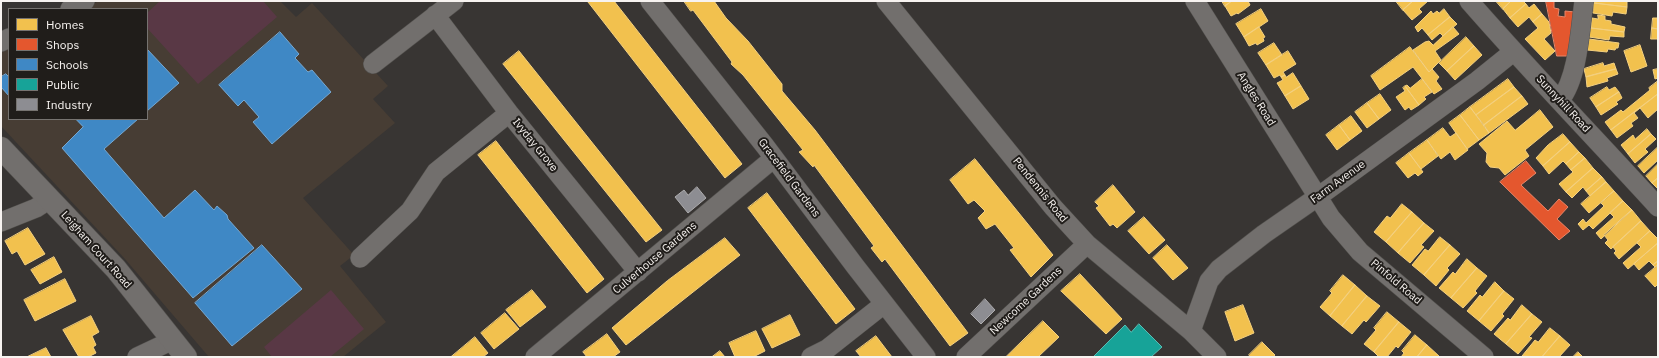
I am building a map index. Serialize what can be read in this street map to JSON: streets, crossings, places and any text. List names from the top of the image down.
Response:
{
  "streets": {
    "street": [
      "Angles Road",
      "Sunnyhill Road",
      "Ivyday Grove",
      "Gracefield Gardens",
      "Farm Avenue",
      "Pendennis Road",
      "Leigham Court Road",
      "Culverhouse Gardens",
      "Pinfold Road",
      "Newcome Gardens"
    ]
  },
  "crossings": [
    ["Angles Road", "Farm Avenue"],
    ["Angles Road", "Pinfold Road"],
    ["Sunnyhill Road", "Farm Avenue"],
    ["Ivyday Grove", "Culverhouse Gardens"],
    ["Gracefield Gardens", "Culverhouse Gardens"],
    ["Farm Avenue", "Pendennis Road"],
    ["Farm Avenue", "Pinfold Road"],
    ["Pendennis Road", "Newcome Gardens"]
  ],
  "legend": [
    "Homes",
    "Shops",
    "Schools",
    "Public",
    "Industry"
  ]
}
